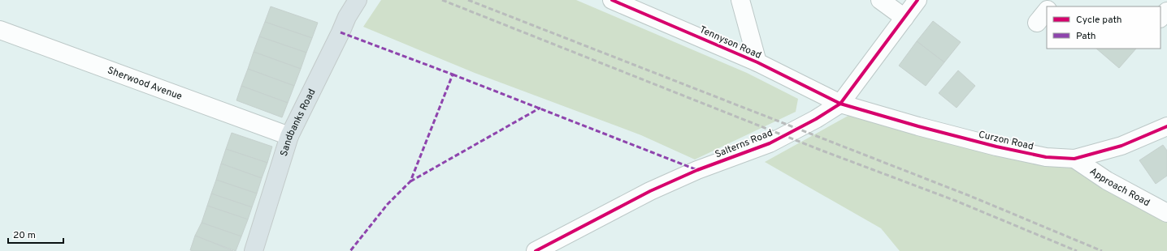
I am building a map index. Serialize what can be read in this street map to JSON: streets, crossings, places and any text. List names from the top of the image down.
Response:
{
  "streets": {
    "main road": ["Sandbanks Road"],
    "street": [
      "Tennyson Road",
      "Sherwood Avenue",
      "Curzon Road",
      "Salterns Road",
      "Approach Road"
    ]
  },
  "crossings": [
    ["Tennyson Road", "Curzon Road"],
    ["Tennyson Road", "Salterns Road"],
    ["Sherwood Avenue", "Sandbanks Road"],
    ["Curzon Road", "Salterns Road"],
    ["Curzon Road", "Approach Road"]
  ],
  "legend": ["Cycle path", "Path"],
  "scale_bar": "20 m"
}
